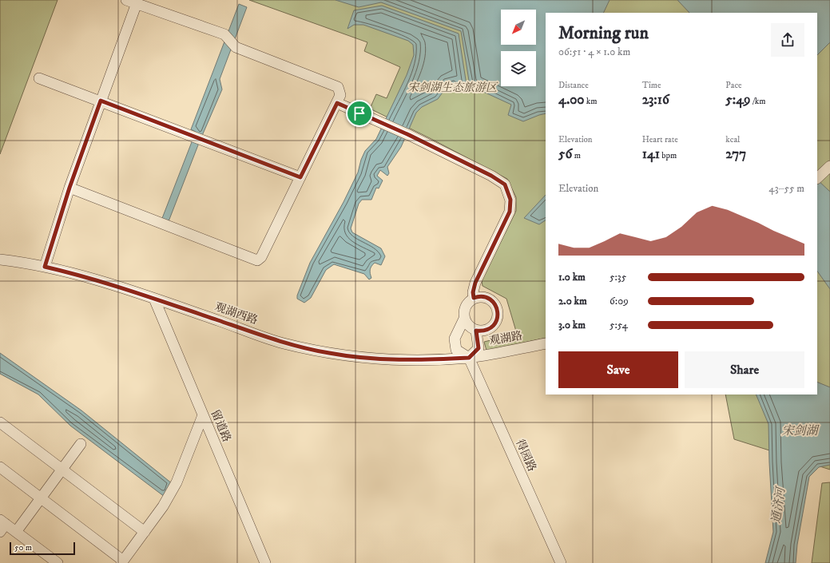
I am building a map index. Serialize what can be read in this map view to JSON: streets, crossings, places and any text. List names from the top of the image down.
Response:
{
  "streets": {
    "street": [
      "观湖西路",
      "观湖路",
      "留道路",
      "得园路"
    ]
  },
  "crossings": [
    ["观湖西路", "观湖路"],
    ["观湖西路", "留道路"],
    ["观湖西路", "得园路"],
    ["观湖路", "得园路"]
  ],
  "water": ["宋剑湖", "通济河"],
  "parks": ["宋剑湖生态旅游区"],
  "scale_bar": "50 m",
  "north": "bottom left",
  "page": {
    "heading": ["Morning run", "06:51 · 4 × 1.0 km"],
    "stats": [
      ["Distance", "4.00 km"],
      ["Time", "23:16"],
      ["Pace", "5:49 /km"],
      ["Elevation", "56 m"],
      ["Heart rate", "141 bpm"],
      ["kcal", "277"]
    ],
    "chart": ["Elevation", "43–55 m"],
    "list": [
      {
        "name": "1.0 km",
        "note": "5:35"
      },
      {
        "name": "2.0 km",
        "note": "6:09"
      },
      {
        "name": "3.0 km",
        "note": "5:54"
      }
    ],
    "buttons": ["Save", "Share"],
    "scale": "50 m"
  }
}
